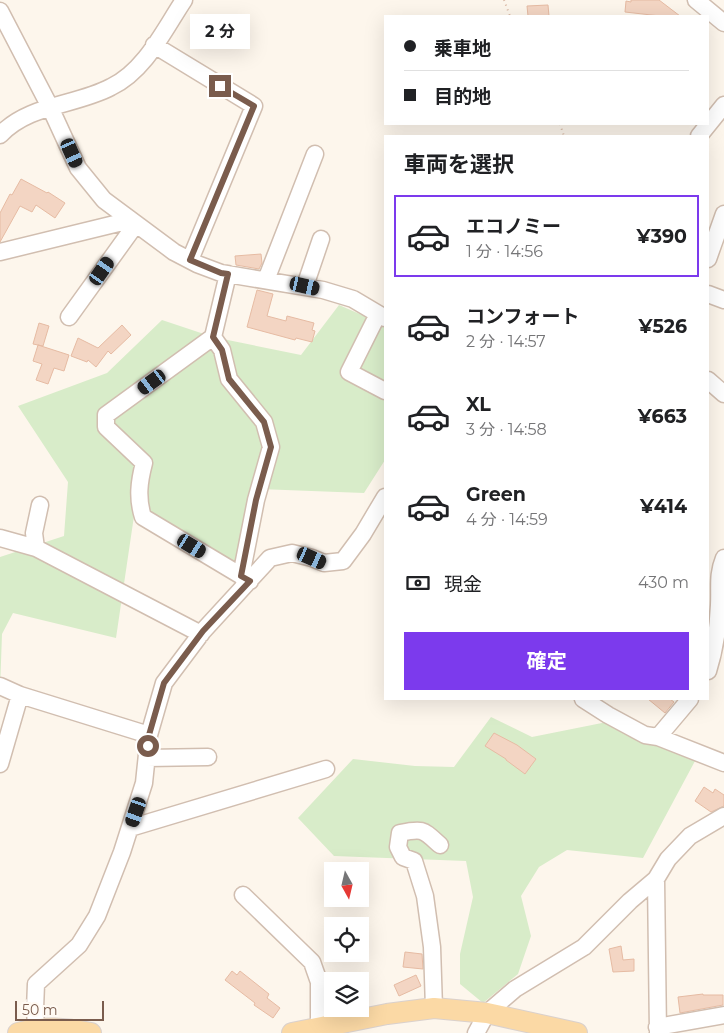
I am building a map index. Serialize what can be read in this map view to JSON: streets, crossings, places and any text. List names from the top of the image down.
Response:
{
  "scale_bar": "50 m",
  "north": "bottom",
  "page": {
    "bubble": "2 分",
    "banner": ["乗車地", "目的地"],
    "heading": "車両を選択",
    "list": [
      {
        "name": "エコノミー",
        "note": "1 分 · 14:56",
        "value": "¥390"
      },
      {
        "name": "コンフォート",
        "note": "2 分 · 14:57",
        "value": "¥526"
      },
      {
        "name": "XL",
        "note": "3 分 · 14:58",
        "value": "¥663"
      },
      {
        "name": "Green",
        "note": "4 分 · 14:59",
        "value": "¥414"
      }
    ],
    "pay": ["現金", "430 m"],
    "buttons": "確定",
    "scale": "50 m"
  }
}
